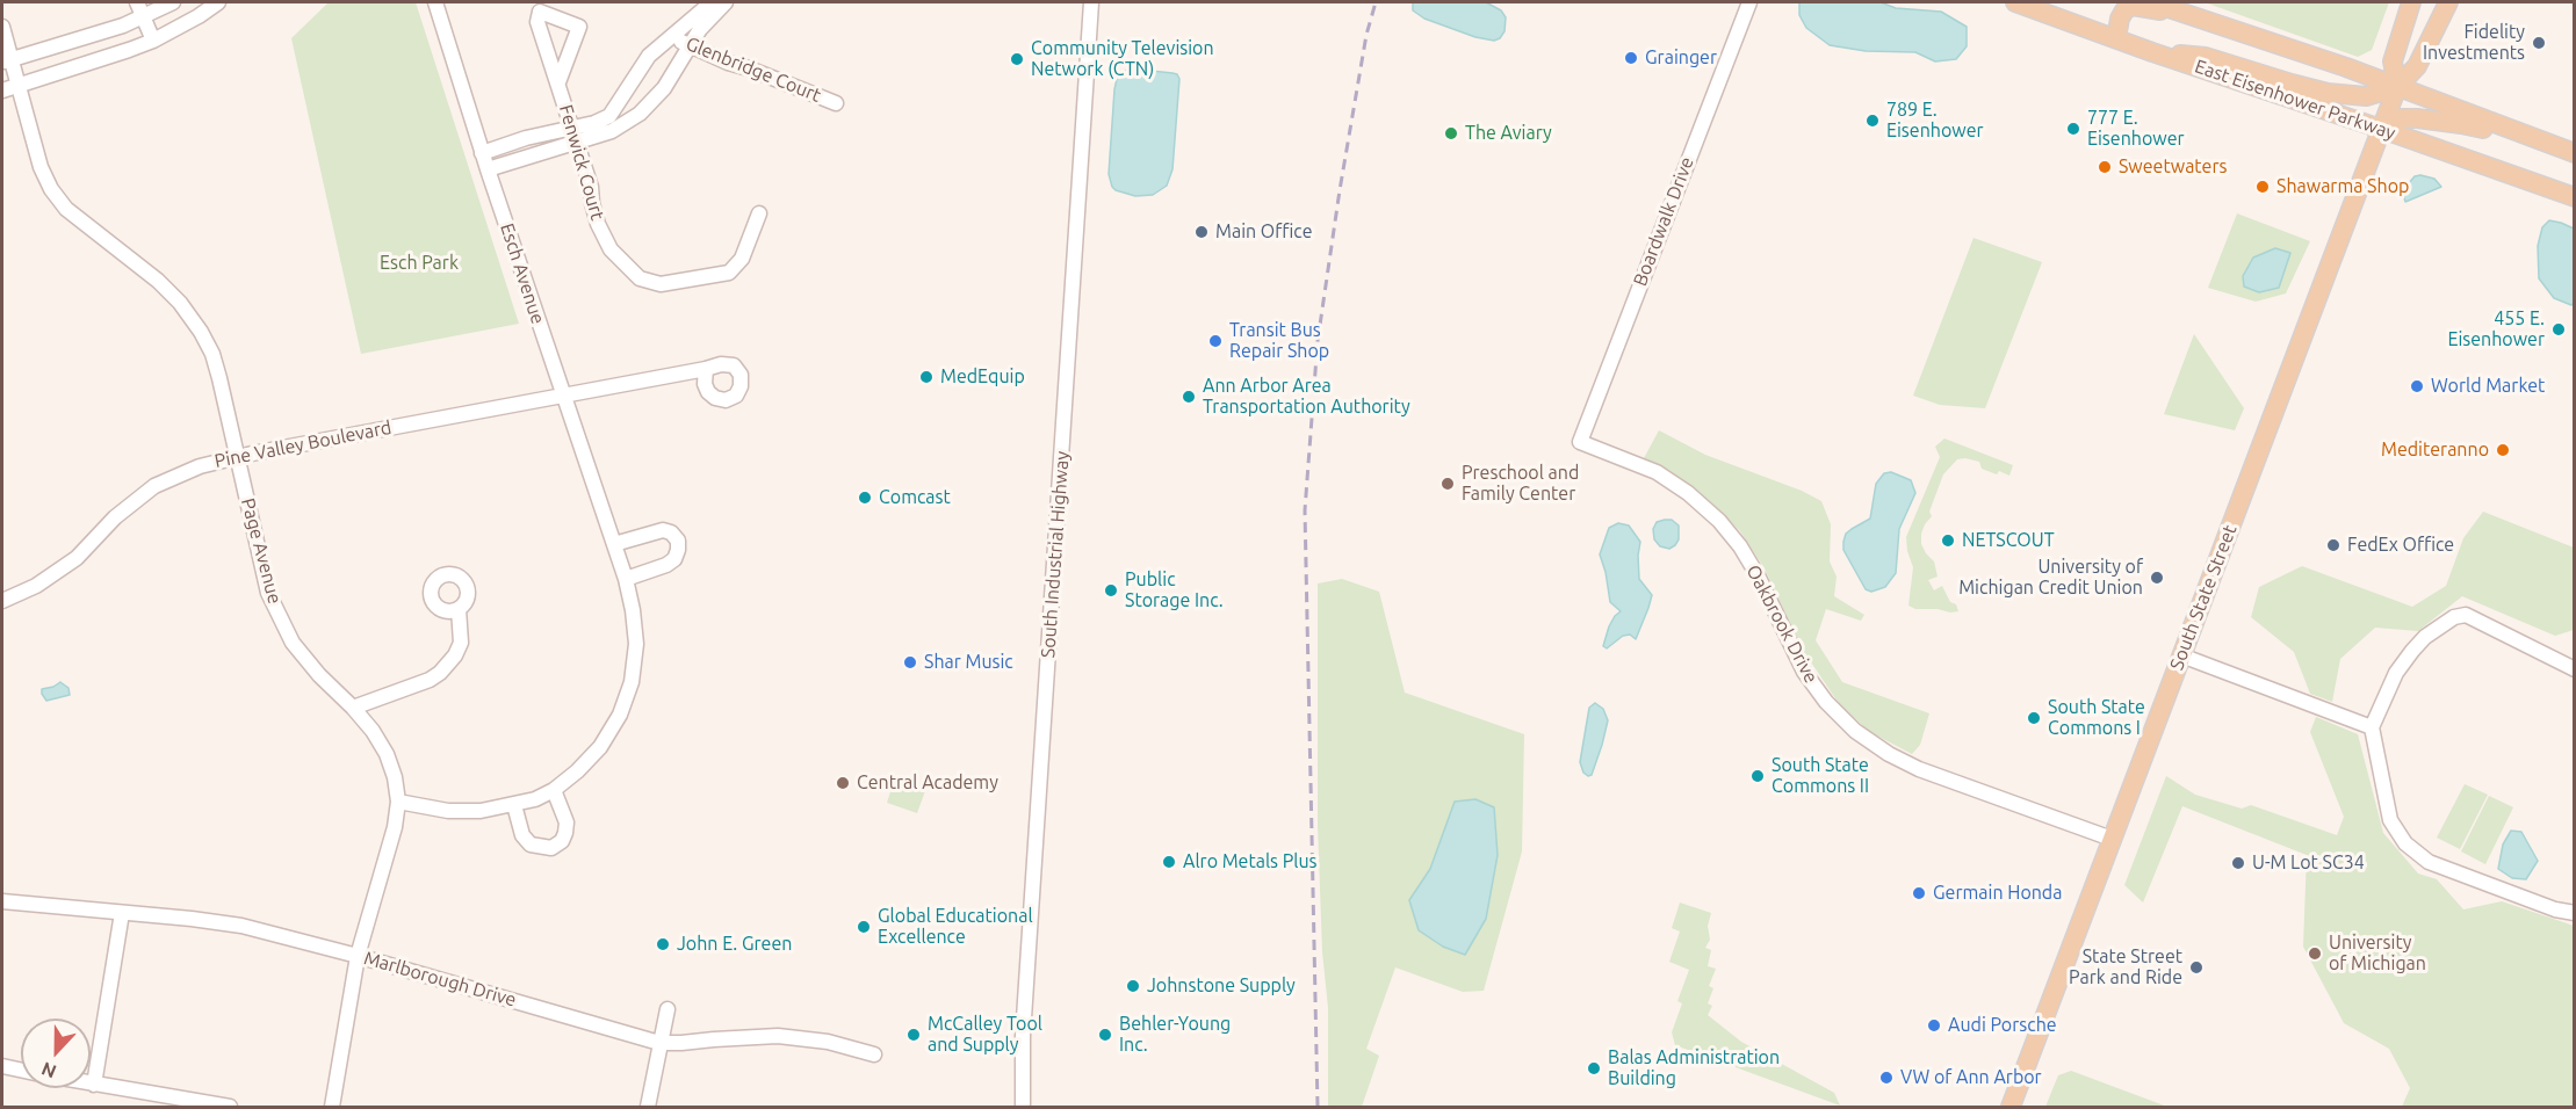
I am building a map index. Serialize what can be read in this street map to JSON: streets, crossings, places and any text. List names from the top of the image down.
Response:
{
  "streets": {
    "main road": ["East Eisenhower Parkway", "South State Street"],
    "street": [
      "Glenbridge Court",
      "Fenwick Court",
      "Boardwalk Drive",
      "Esch Avenue",
      "Pine Valley Boulevard",
      "Page Avenue",
      "South Industrial Highway",
      "Oakbrook Drive",
      "Marlborough Drive"
    ]
  },
  "crossings": [
    ["East Eisenhower Parkway", "South State Street"],
    ["Boardwalk Drive", "Oakbrook Drive"],
    ["Esch Avenue", "Pine Valley Boulevard"],
    ["Esch Avenue", "Page Avenue"],
    ["Pine Valley Boulevard", "Page Avenue"],
    ["Page Avenue", "Marlborough Drive"],
    ["South State Street", "Oakbrook Drive"]
  ],
  "parks": ["Esch Park"],
  "places": [
    "Fidelity Investments",
    "Grainger",
    "Community Television Network (CTN)",
    "789 E. Eisenhower",
    "777 E. Eisenhower",
    "The Aviary",
    "Sweetwaters",
    "Shawarma Shop",
    "Main Office",
    "455 E. Eisenhower",
    "Transit Bus Repair Shop",
    "MedEquip",
    "World Market",
    "Ann Arbor Area Transportation Authority",
    "Mediteranno",
    "Preschool and Family Center",
    "Comcast",
    "NETSCOUT",
    "FedEx Office",
    "University of Michigan Credit Union",
    "Public Storage Inc.",
    "Shar Music",
    "South State Commons I",
    "South State Commons II",
    "Central Academy",
    "Alro Metals Plus",
    "U-M Lot SC34",
    "Germain Honda",
    "Global Educational Excellence",
    "John E. Green",
    "University of Michigan",
    "State Street Park and Ride",
    "Johnstone Supply",
    "Audi Porsche",
    "McCalley Tool and Supply",
    "Behler-Young Inc.",
    "Balas Administration Building",
    "VW of Ann Arbor"
  ],
  "north": "bottom"
}
